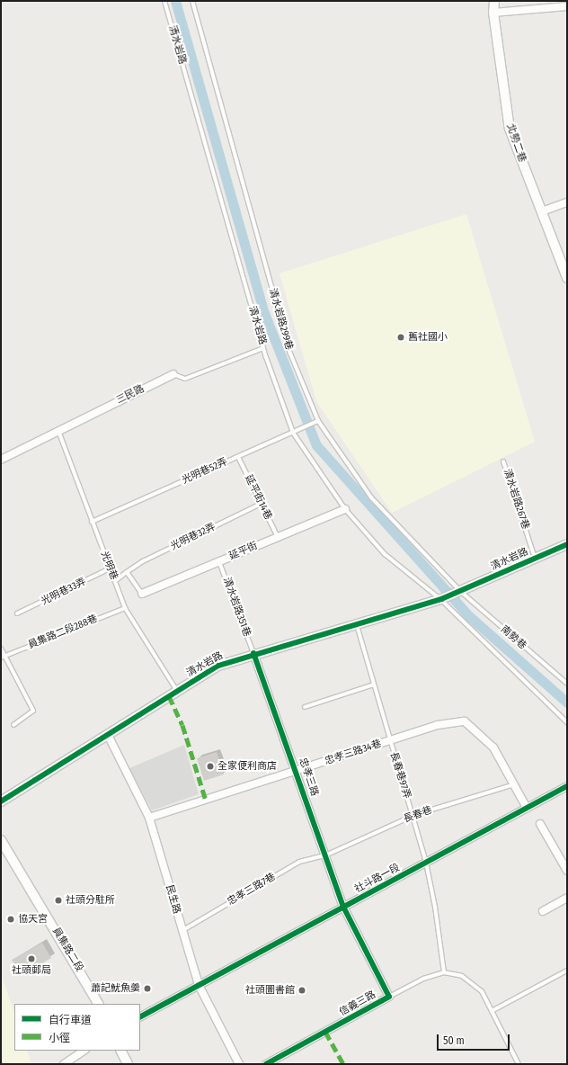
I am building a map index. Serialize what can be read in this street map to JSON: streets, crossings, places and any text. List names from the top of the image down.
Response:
{
  "streets": {
    "street": [
      "清水岩路",
      "北勢二巷",
      "三民路",
      "延平街",
      "忠孝三路34巷",
      "忠孝三路",
      "社斗路一段",
      "民生路",
      "員集路二段",
      "信義三路"
    ],
    "lane": [
      "清水岩路299巷",
      "光明巷52弄",
      "延平街14巷",
      "清水岩路267巷",
      "光明巷32弄",
      "光明巷",
      "光明巷33弄",
      "清水岩路351巷",
      "員集路二段288巷",
      "南勢巷",
      "長春巷97弄",
      "長春巷",
      "忠孝三路7巷"
    ]
  },
  "crossings": [
    ["清水岩路", "清水岩路299巷"],
    ["清水岩路", "三民路"],
    ["清水岩路", "光明巷52弄"],
    ["清水岩路", "清水岩路267巷"],
    ["清水岩路", "延平街"],
    ["清水岩路", "光明巷"],
    ["清水岩路", "清水岩路351巷"],
    ["清水岩路", "南勢巷"],
    ["清水岩路", "長春巷97弄"],
    ["清水岩路", "忠孝三路"],
    ["清水岩路", "民生路"],
    ["清水岩路299巷", "光明巷52弄"],
    ["清水岩路299巷", "南勢巷"],
    ["三民路", "光明巷"],
    ["光明巷52弄", "延平街14巷"],
    ["光明巷52弄", "光明巷"],
    ["延平街14巷", "光明巷32弄"],
    ["延平街14巷", "延平街"],
    ["光明巷32弄", "光明巷"],
    ["延平街", "清水岩路351巷"],
    ["光明巷", "光明巷33弄"],
    ["光明巷", "員集路二段288巷"],
    ["清水岩路351巷", "忠孝三路"],
    ["忠孝三路34巷", "長春巷97弄"],
    ["忠孝三路34巷", "忠孝三路"],
    ["忠孝三路34巷", "長春巷"],
    ["長春巷97弄", "長春巷"],
    ["長春巷97弄", "社斗路一段"],
    ["忠孝三路", "長春巷"],
    ["忠孝三路", "社斗路一段"],
    ["忠孝三路", "忠孝三路7巷"],
    ["忠孝三路", "信義三路"],
    ["長春巷", "忠孝三路7巷"],
    ["社斗路一段", "民生路"],
    ["社斗路一段", "信義三路"],
    ["忠孝三路7巷", "民生路"]
  ],
  "places": [
    "舊社國小",
    "全家便利商店",
    "社頭分駐所",
    "協天宮",
    "社頭郵局",
    "蕭記魷魚羹",
    "社頭圖書館"
  ],
  "legend": ["自行車道", "小徑"],
  "scale_bar": "50 m"
}
